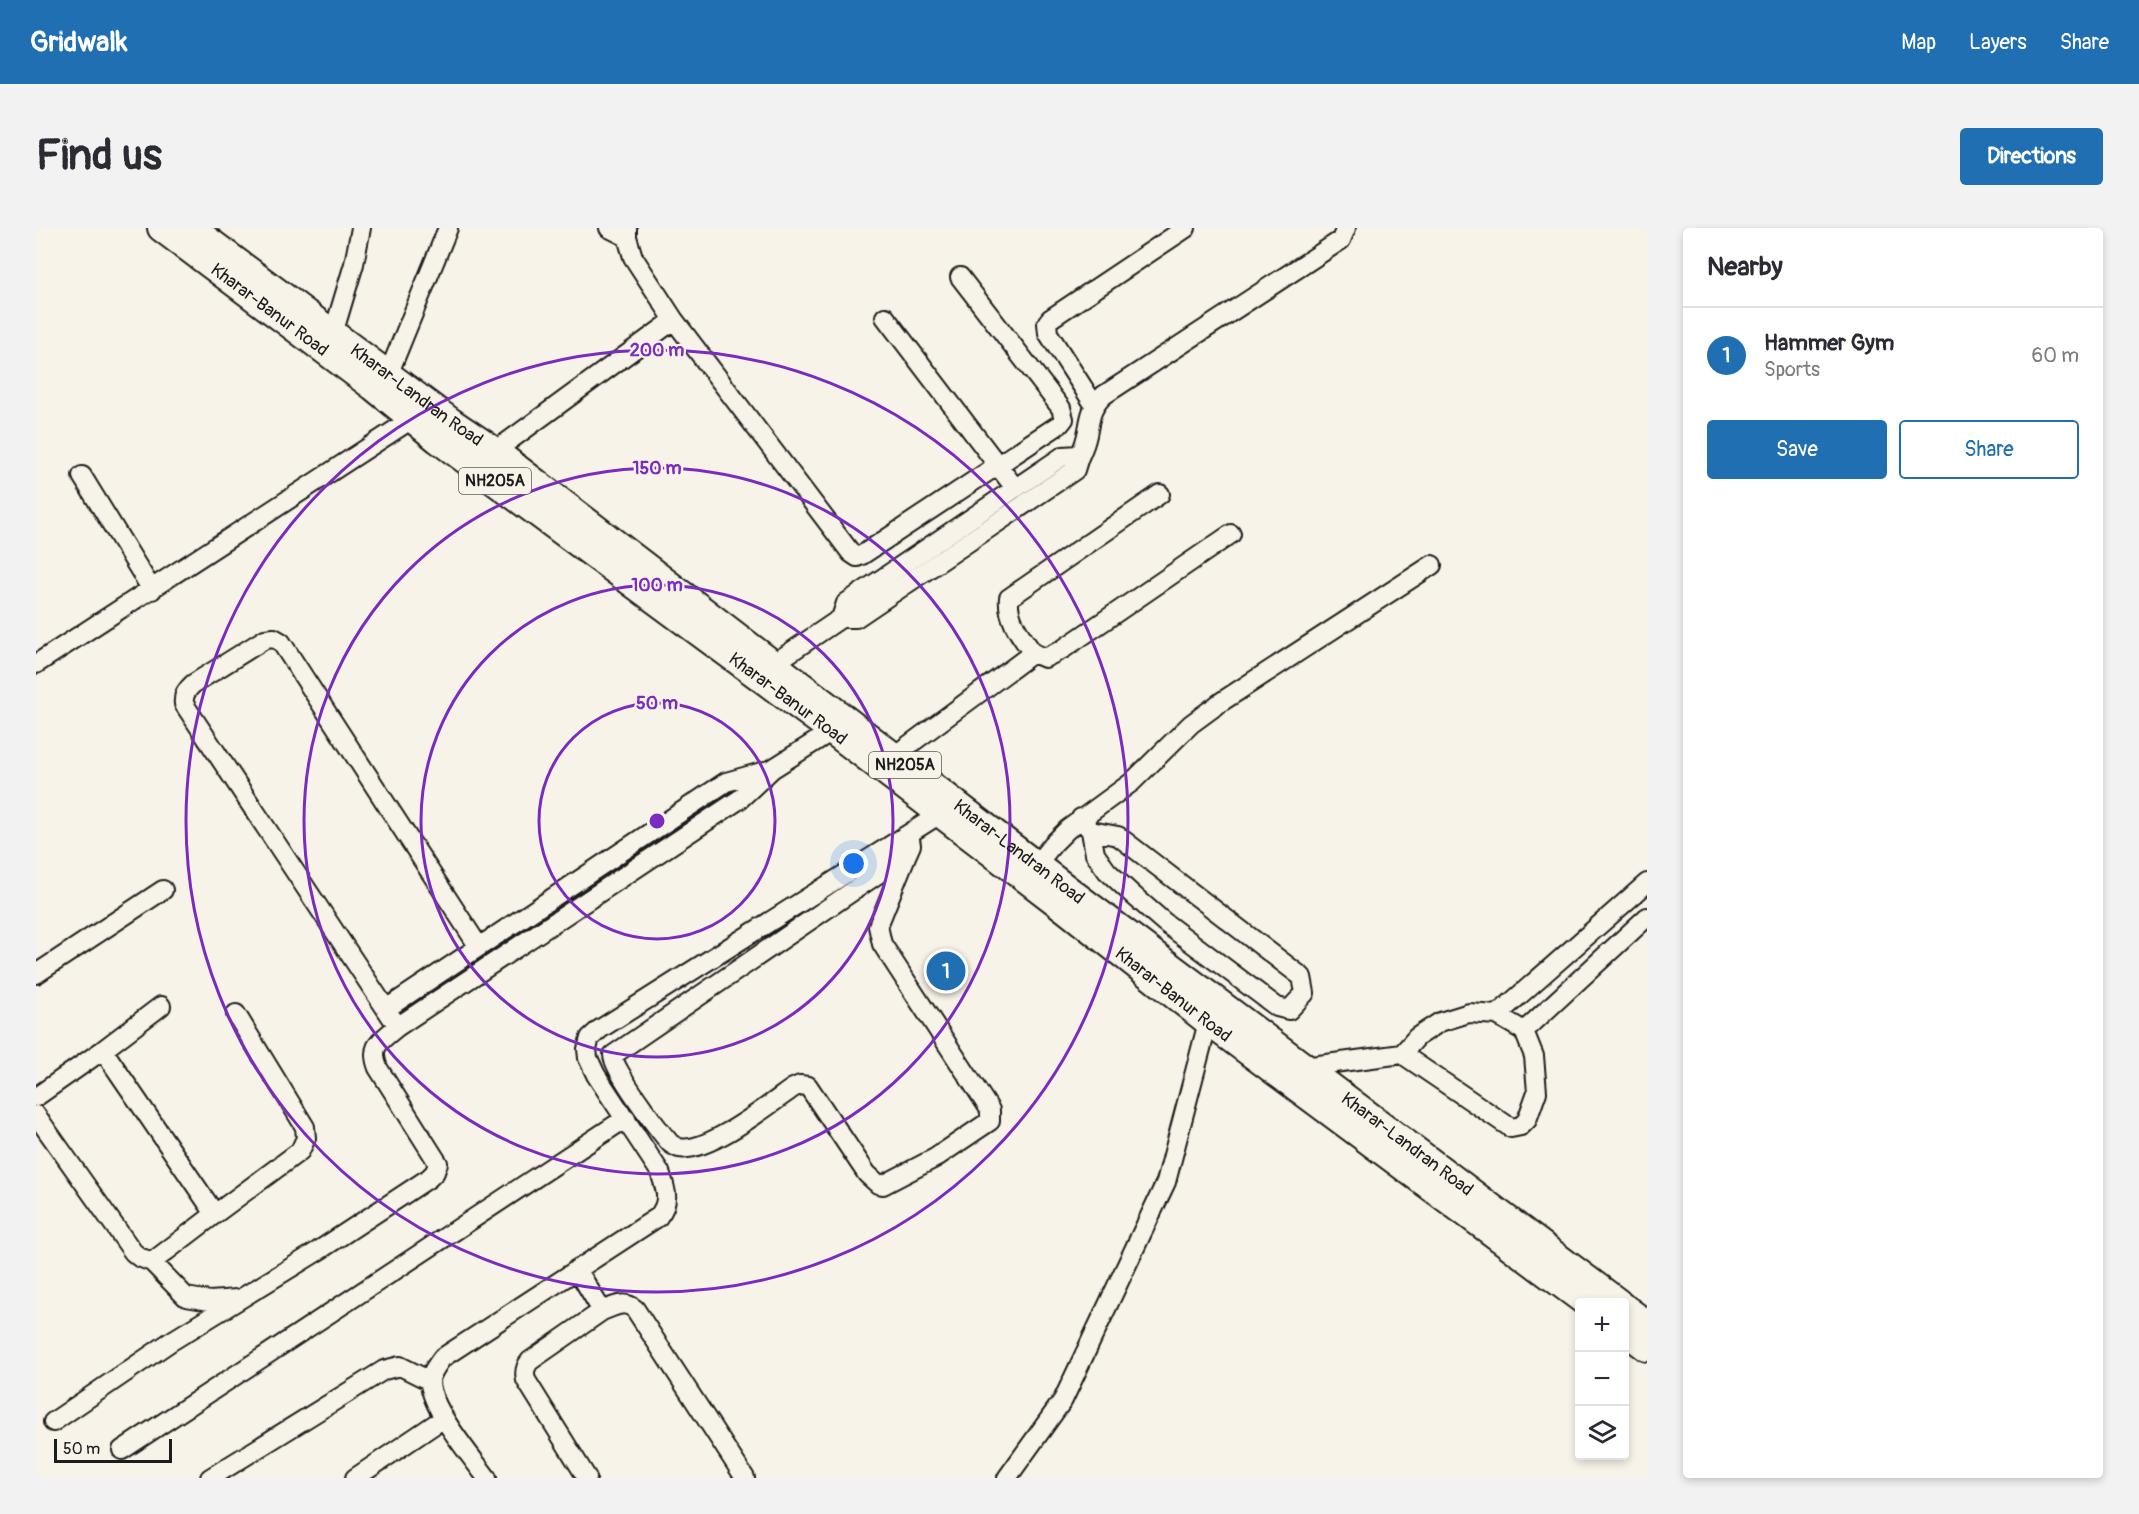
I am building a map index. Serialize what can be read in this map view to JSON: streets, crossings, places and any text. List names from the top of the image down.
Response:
{
  "streets": {
    "highway": ["Kharar-Banur Road", "Kharar-Landran Road", "NH205A"]
  },
  "crossings": [
    ["Kharar-Banur Road", "Kharar-Landran Road"]
  ],
  "scale_bar": "50 m",
  "page": {
    "header": "Gridwalk",
    "nav": ["Map", "Layers", "Share"],
    "buttons": [
      "Directions",
      ["Save", "Share"]
    ],
    "title": "Find us",
    "heading": "Nearby",
    "list": [
      {
        "mark": "1",
        "name": "Hammer Gym",
        "note": "Sports",
        "value": "60 m"
      }
    ],
    "pins": "1",
    "map_buttons": ["+", "−"],
    "scale": "50 m"
  },
  "rings": [
    "200 m",
    "150 m",
    "100 m",
    "50 m"
  ]
}
